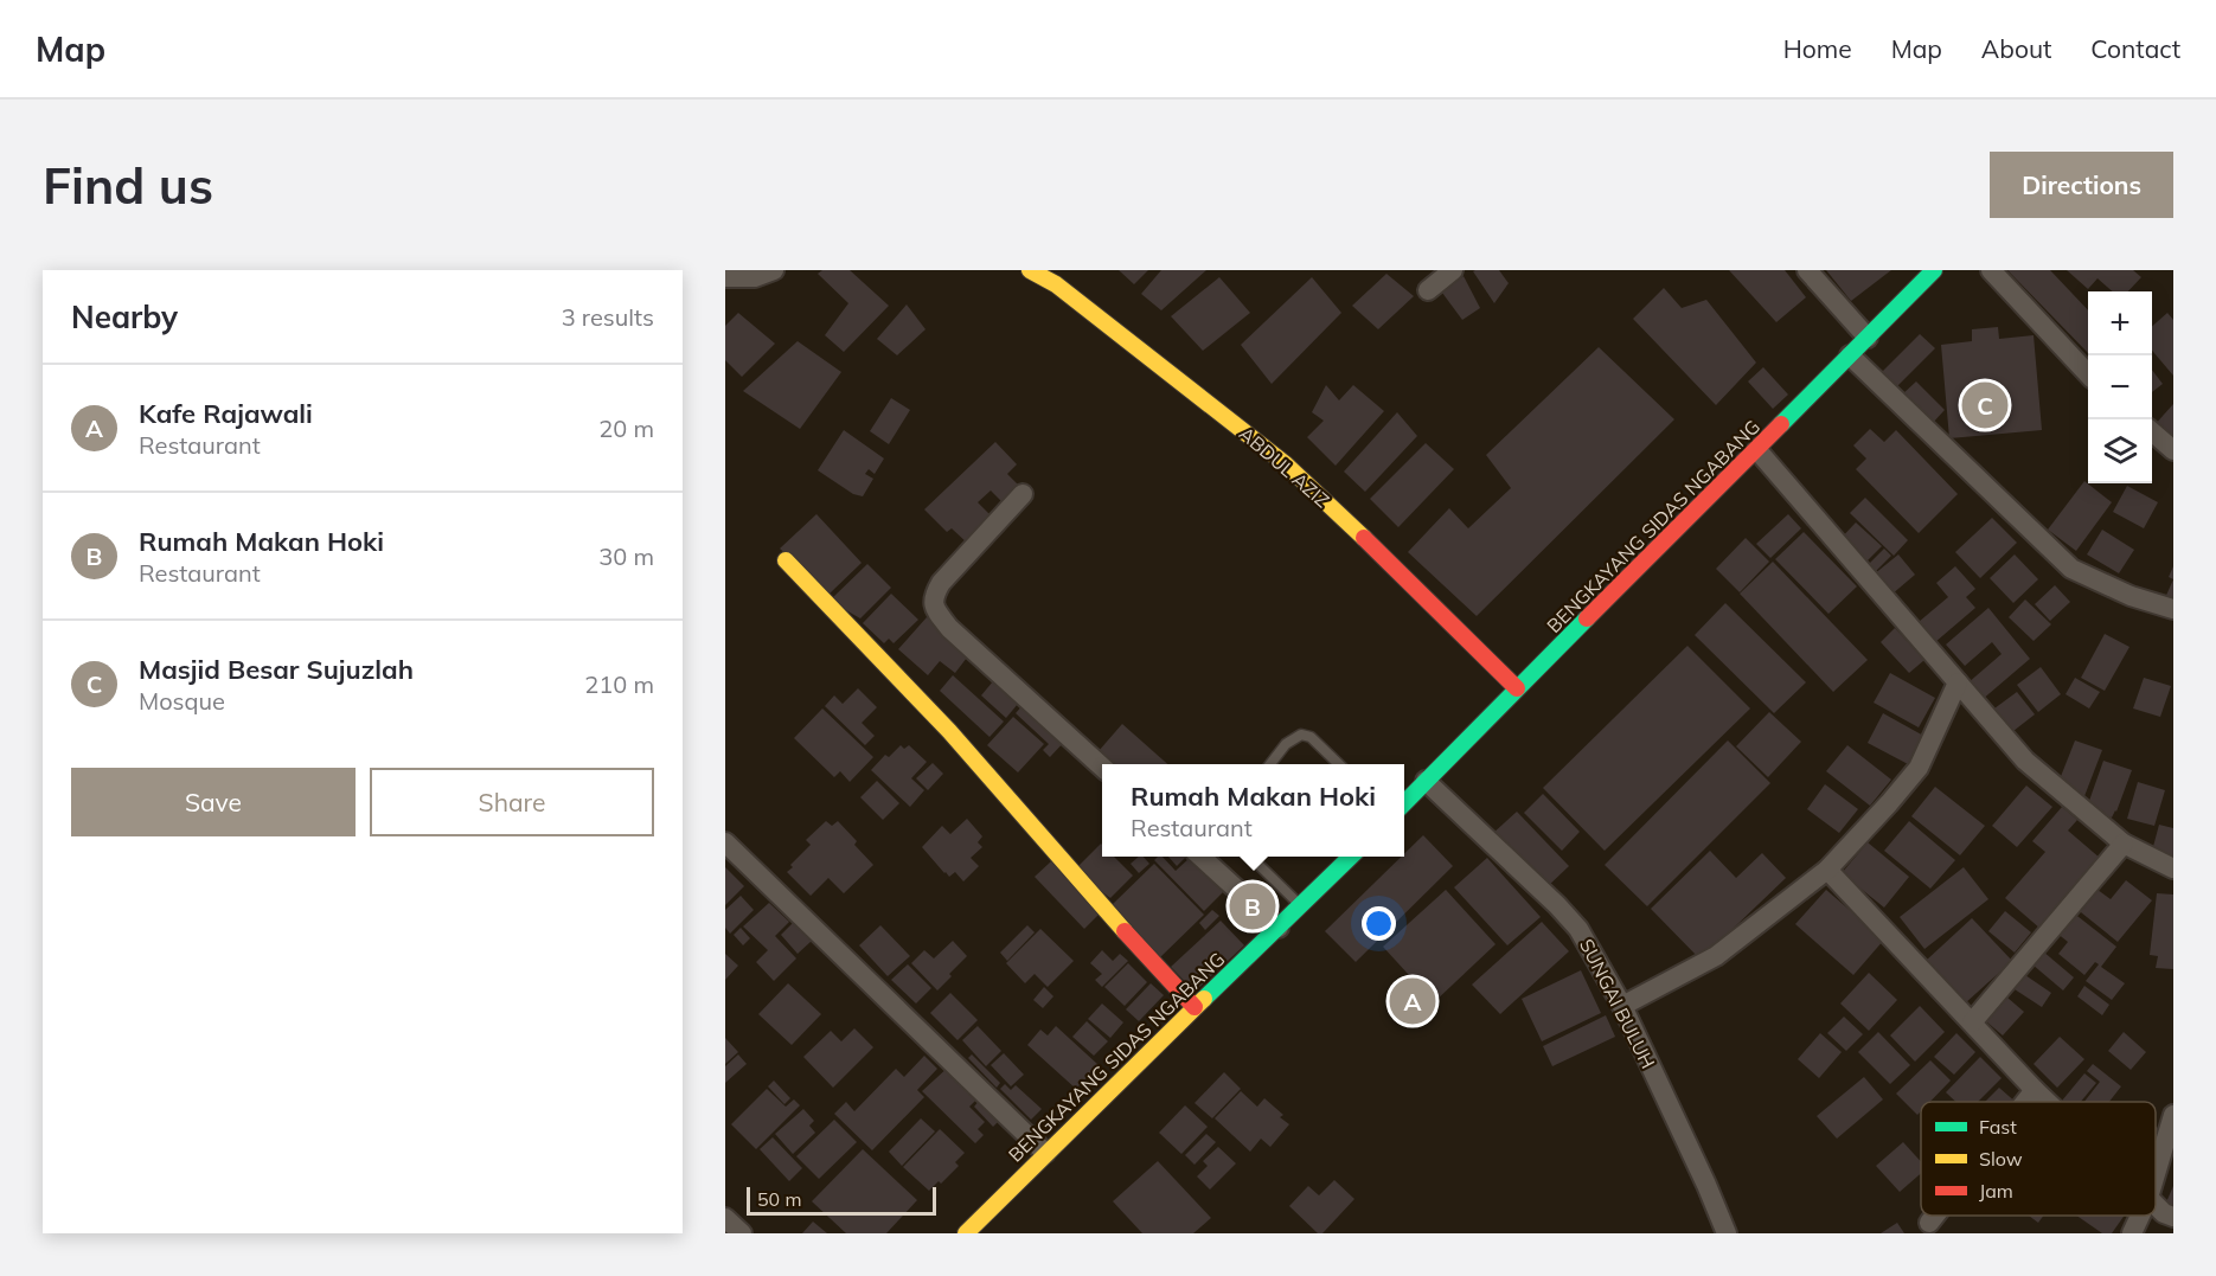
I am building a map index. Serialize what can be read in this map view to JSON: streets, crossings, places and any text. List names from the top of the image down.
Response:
{
  "streets": {
    "main road": ["ABDUL AZIZ", "BENGKAYANG SIDAS NGABANG"],
    "street": ["SUNGAI BULUH"]
  },
  "crossings": [
    ["ABDUL AZIZ", "BENGKAYANG SIDAS NGABANG"],
    ["BENGKAYANG SIDAS NGABANG", "SUNGAI BULUH"]
  ],
  "legend": ["Fast", "Slow", "Jam"],
  "scale_bar": "50 m",
  "page": {
    "header": "Map",
    "nav": [
      "Home",
      "Map",
      "About",
      "Contact"
    ],
    "buttons": [
      "Directions",
      ["Save", "Share"]
    ],
    "title": "Find us",
    "heading": ["Nearby", "3 results"],
    "map_buttons": ["+", "−"],
    "list": [
      {
        "mark": "A",
        "name": "Kafe Rajawali",
        "note": "Restaurant",
        "value": "20 m"
      },
      {
        "mark": "B",
        "name": "Rumah Makan Hoki",
        "note": "Restaurant",
        "value": "30 m"
      },
      {
        "mark": "C",
        "name": "Masjid Besar Sujuzlah",
        "note": "Mosque",
        "value": "210 m"
      }
    ],
    "pins": ["C", "B", "A"],
    "popup": ["Rumah Makan Hoki", "Restaurant"],
    "scale": "50 m"
  }
}
